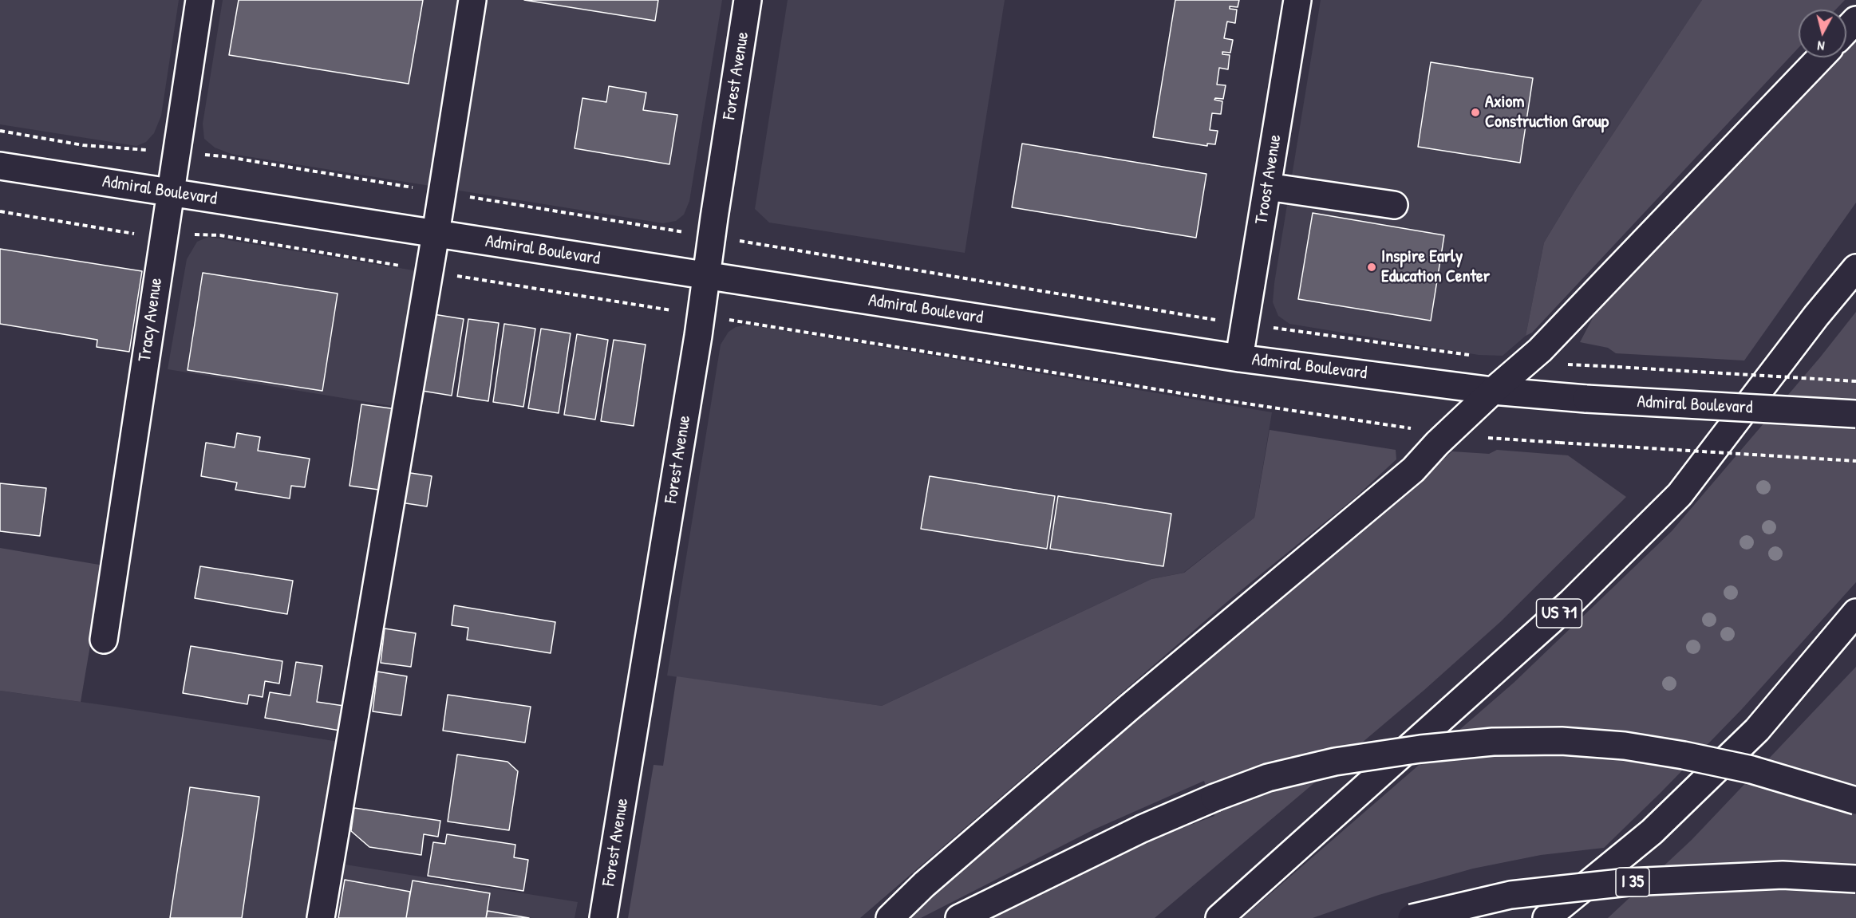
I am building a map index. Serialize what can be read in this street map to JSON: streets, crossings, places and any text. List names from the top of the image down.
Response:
{
  "streets": {
    "main road": [
      "Forest Avenue",
      "Troost Avenue",
      "Admiral Boulevard",
      "Tracy Avenue",
      "US 71",
      "I 35"
    ]
  },
  "crossings": [
    ["Forest Avenue", "Admiral Boulevard"],
    ["Troost Avenue", "Admiral Boulevard"],
    ["Admiral Boulevard", "Tracy Avenue"]
  ],
  "places": ["Axiom Construction Group", "Inspire Early Education Center"],
  "north": "bottom"
}
